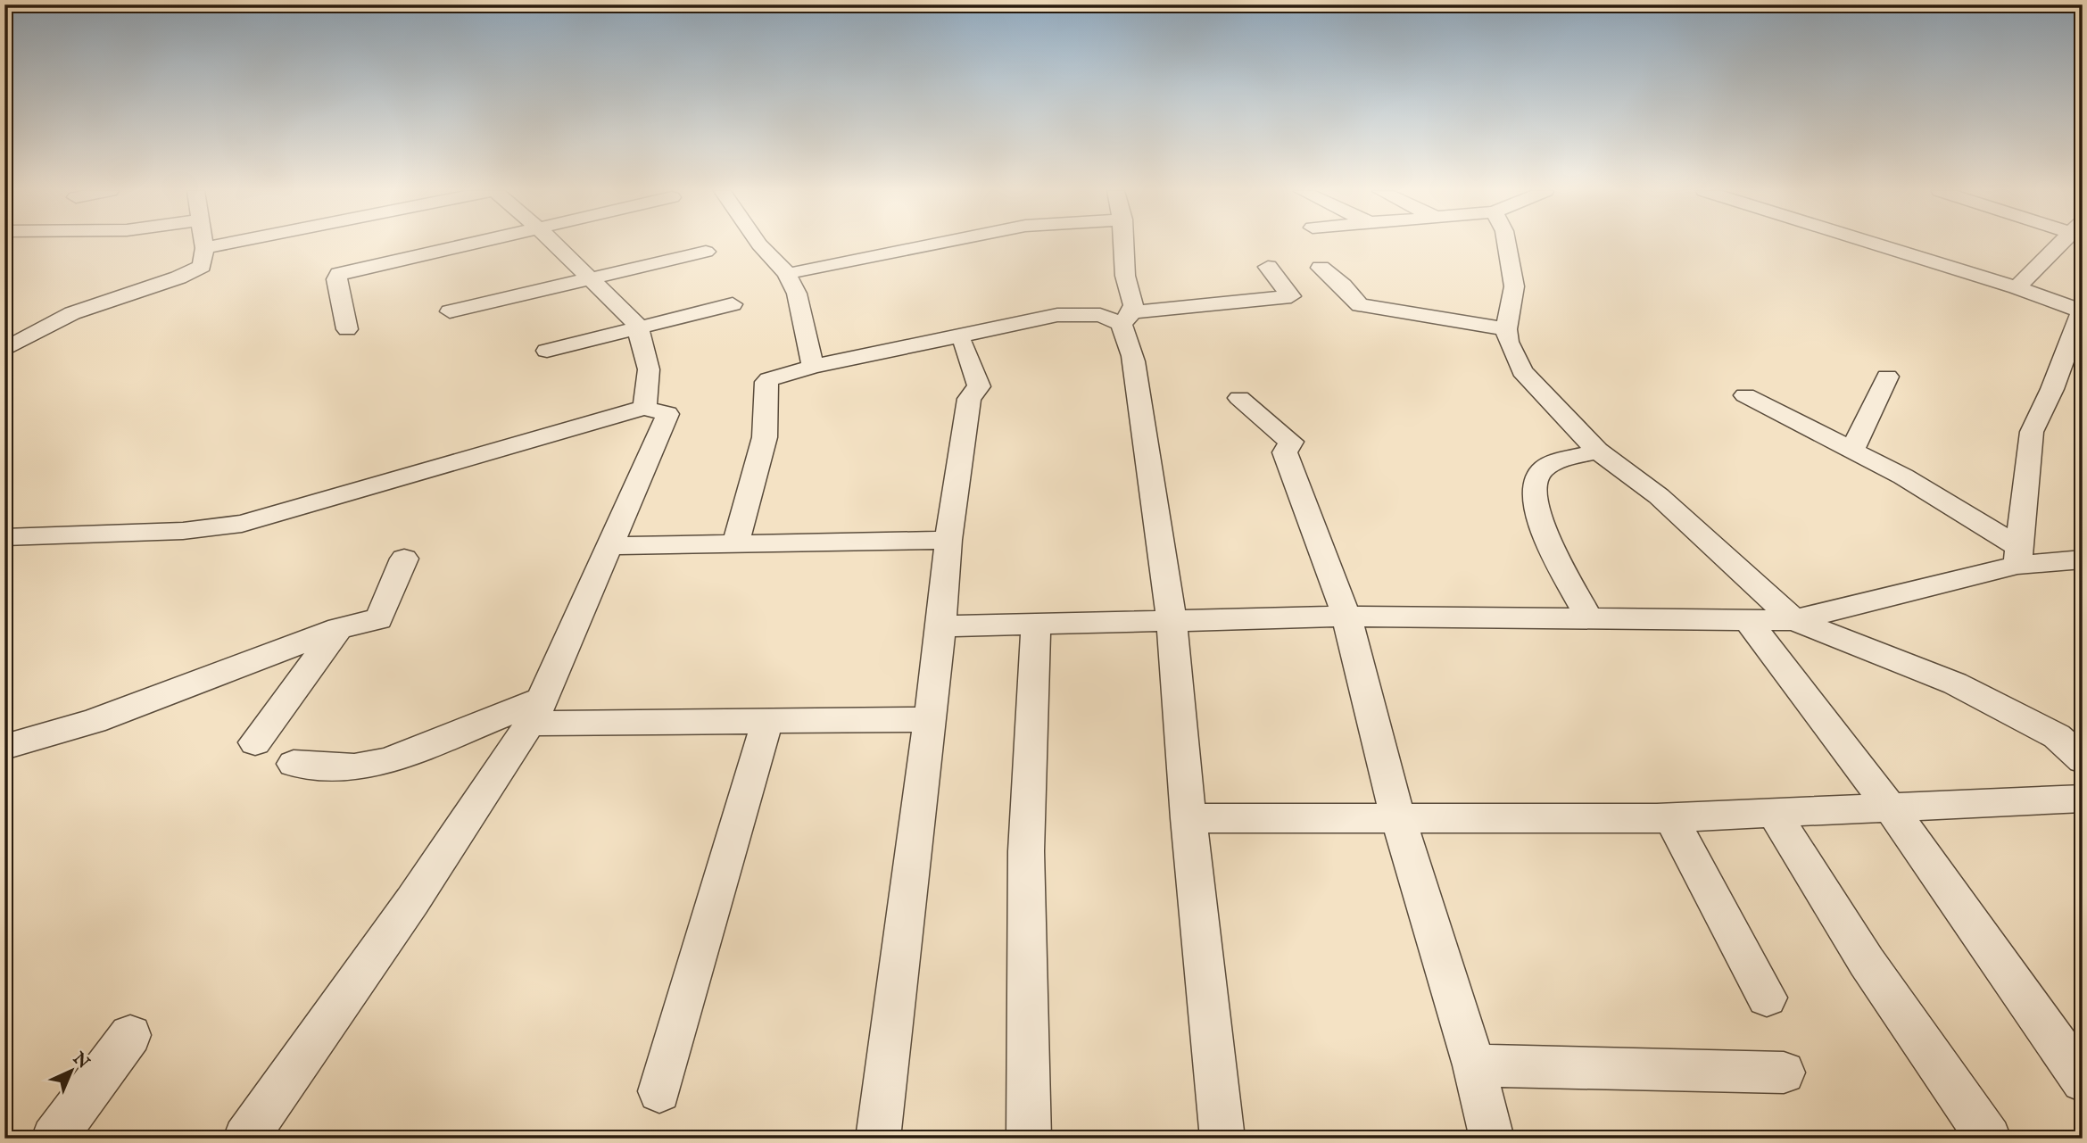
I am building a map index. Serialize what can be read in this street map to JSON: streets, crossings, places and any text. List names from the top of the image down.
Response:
{
  "north": "top right"
}
